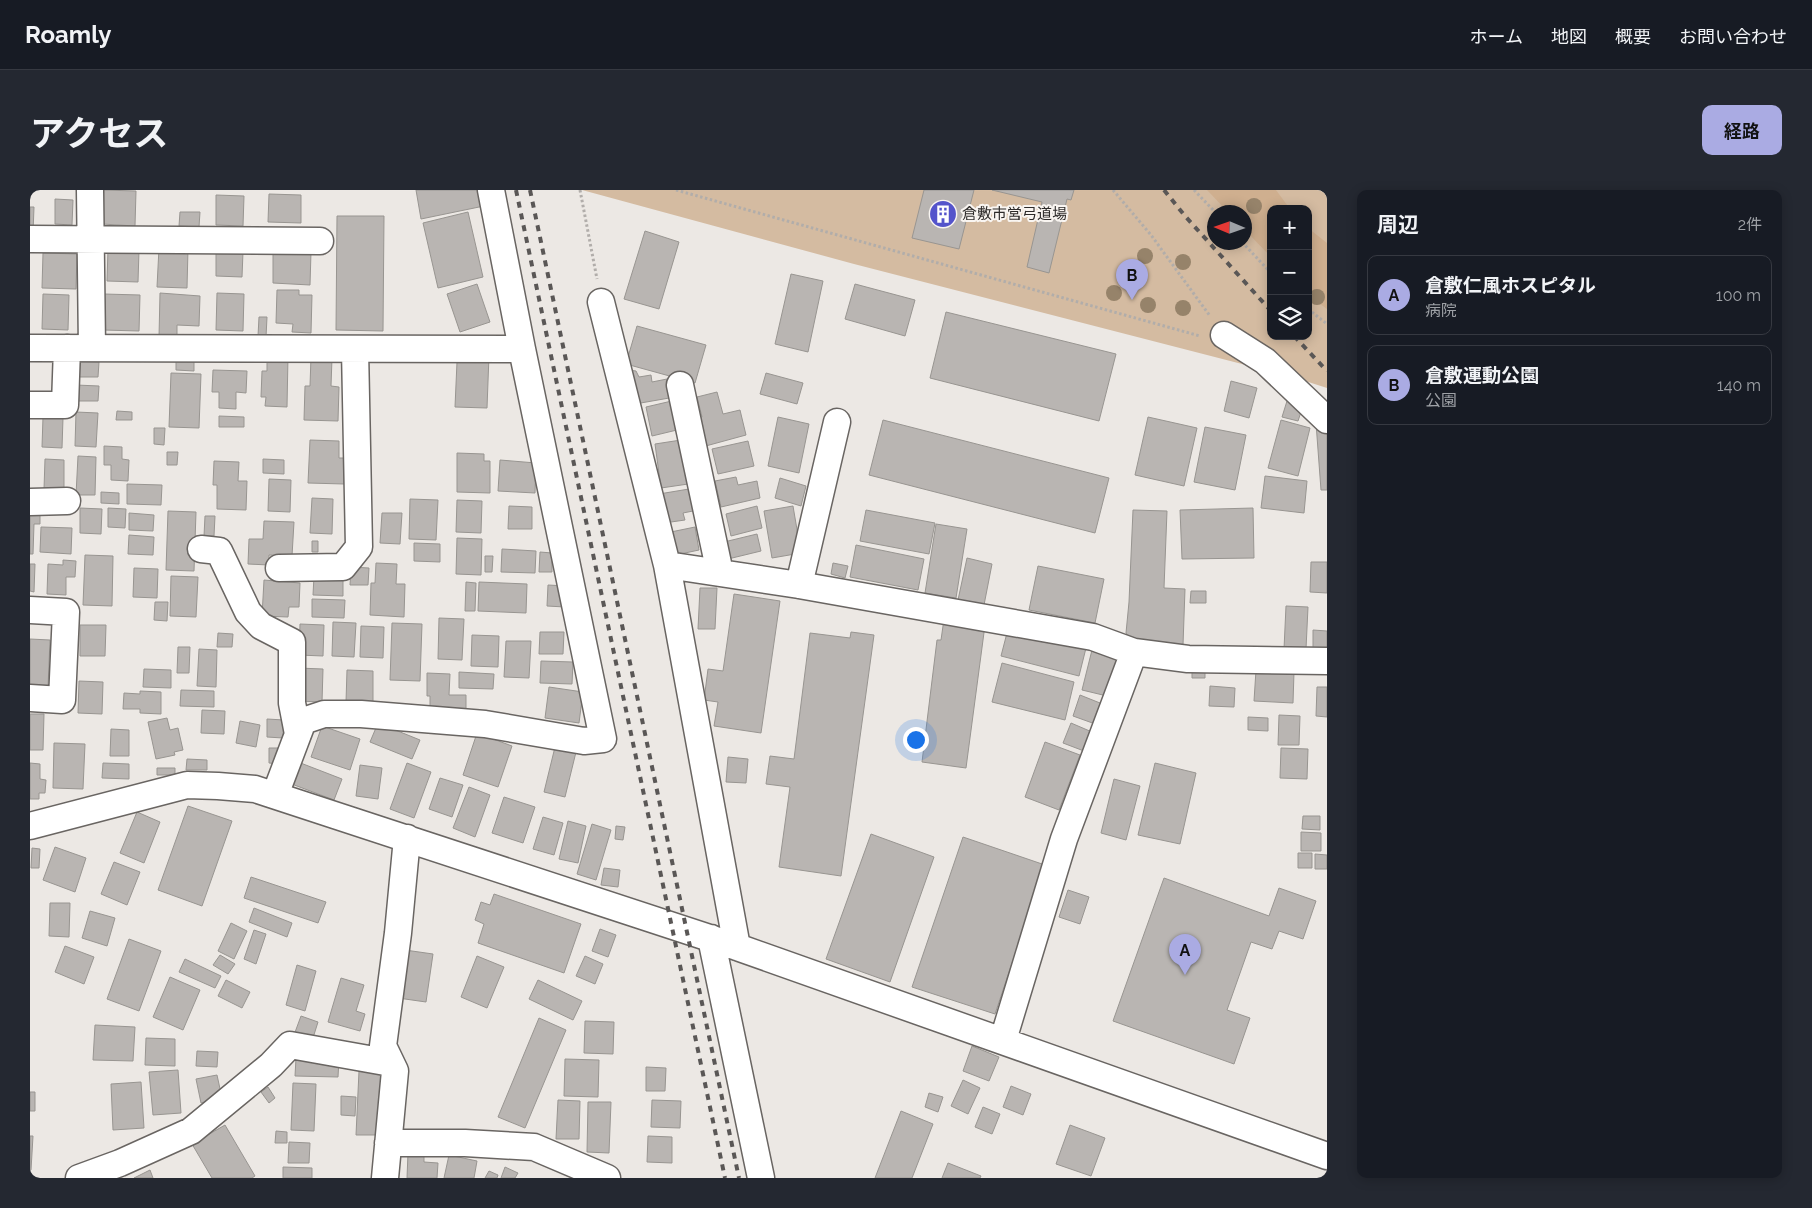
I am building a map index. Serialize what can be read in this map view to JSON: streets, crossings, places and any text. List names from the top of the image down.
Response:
{
  "places": {
    "building": ["倉敷市営弓道場"]
  },
  "north": "left",
  "page": {
    "header": "Roamly",
    "nav": [
      "ホーム",
      "地図",
      "概要",
      "お問い合わせ"
    ],
    "title": "アクセス",
    "buttons": "経路",
    "heading": ["周辺", "2件"],
    "map_buttons": ["+", "−"],
    "list": [
      {
        "mark": "A",
        "name": "倉敷仁風ホスピタル",
        "note": "病院",
        "value": "100 m"
      },
      {
        "mark": "B",
        "name": "倉敷運動公園",
        "note": "公園",
        "value": "140 m"
      }
    ],
    "pins": ["B", "A"]
  }
}
